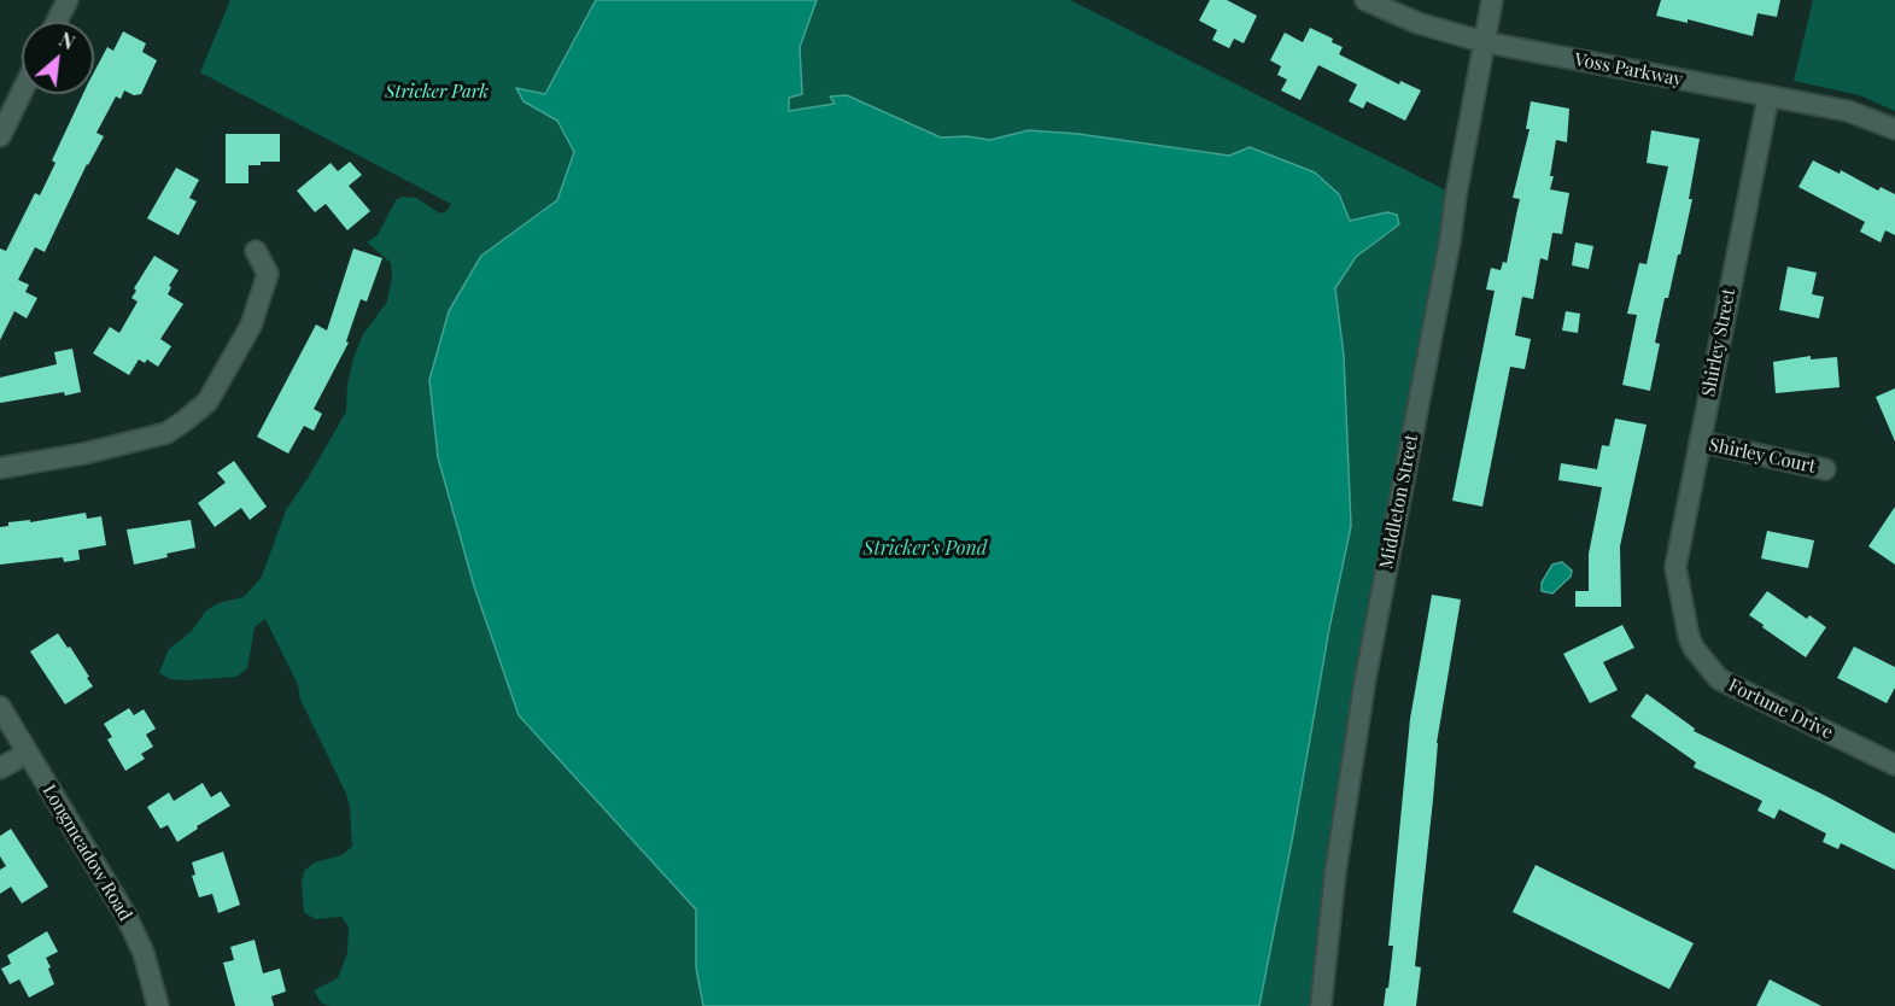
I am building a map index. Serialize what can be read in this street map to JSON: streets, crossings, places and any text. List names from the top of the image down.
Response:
{
  "streets": {
    "street": [
      "Voss Parkway",
      "Shirley Street",
      "Shirley Court",
      "Middleton Street",
      "Fortune Drive",
      "Longmeadow Road"
    ]
  },
  "crossings": [
    ["Voss Parkway", "Shirley Street"],
    ["Voss Parkway", "Middleton Street"],
    ["Shirley Street", "Shirley Court"],
    ["Shirley Street", "Fortune Drive"]
  ],
  "water": ["Stricker's Pond"],
  "parks": ["Stricker Park"],
  "north": "top right"
}
